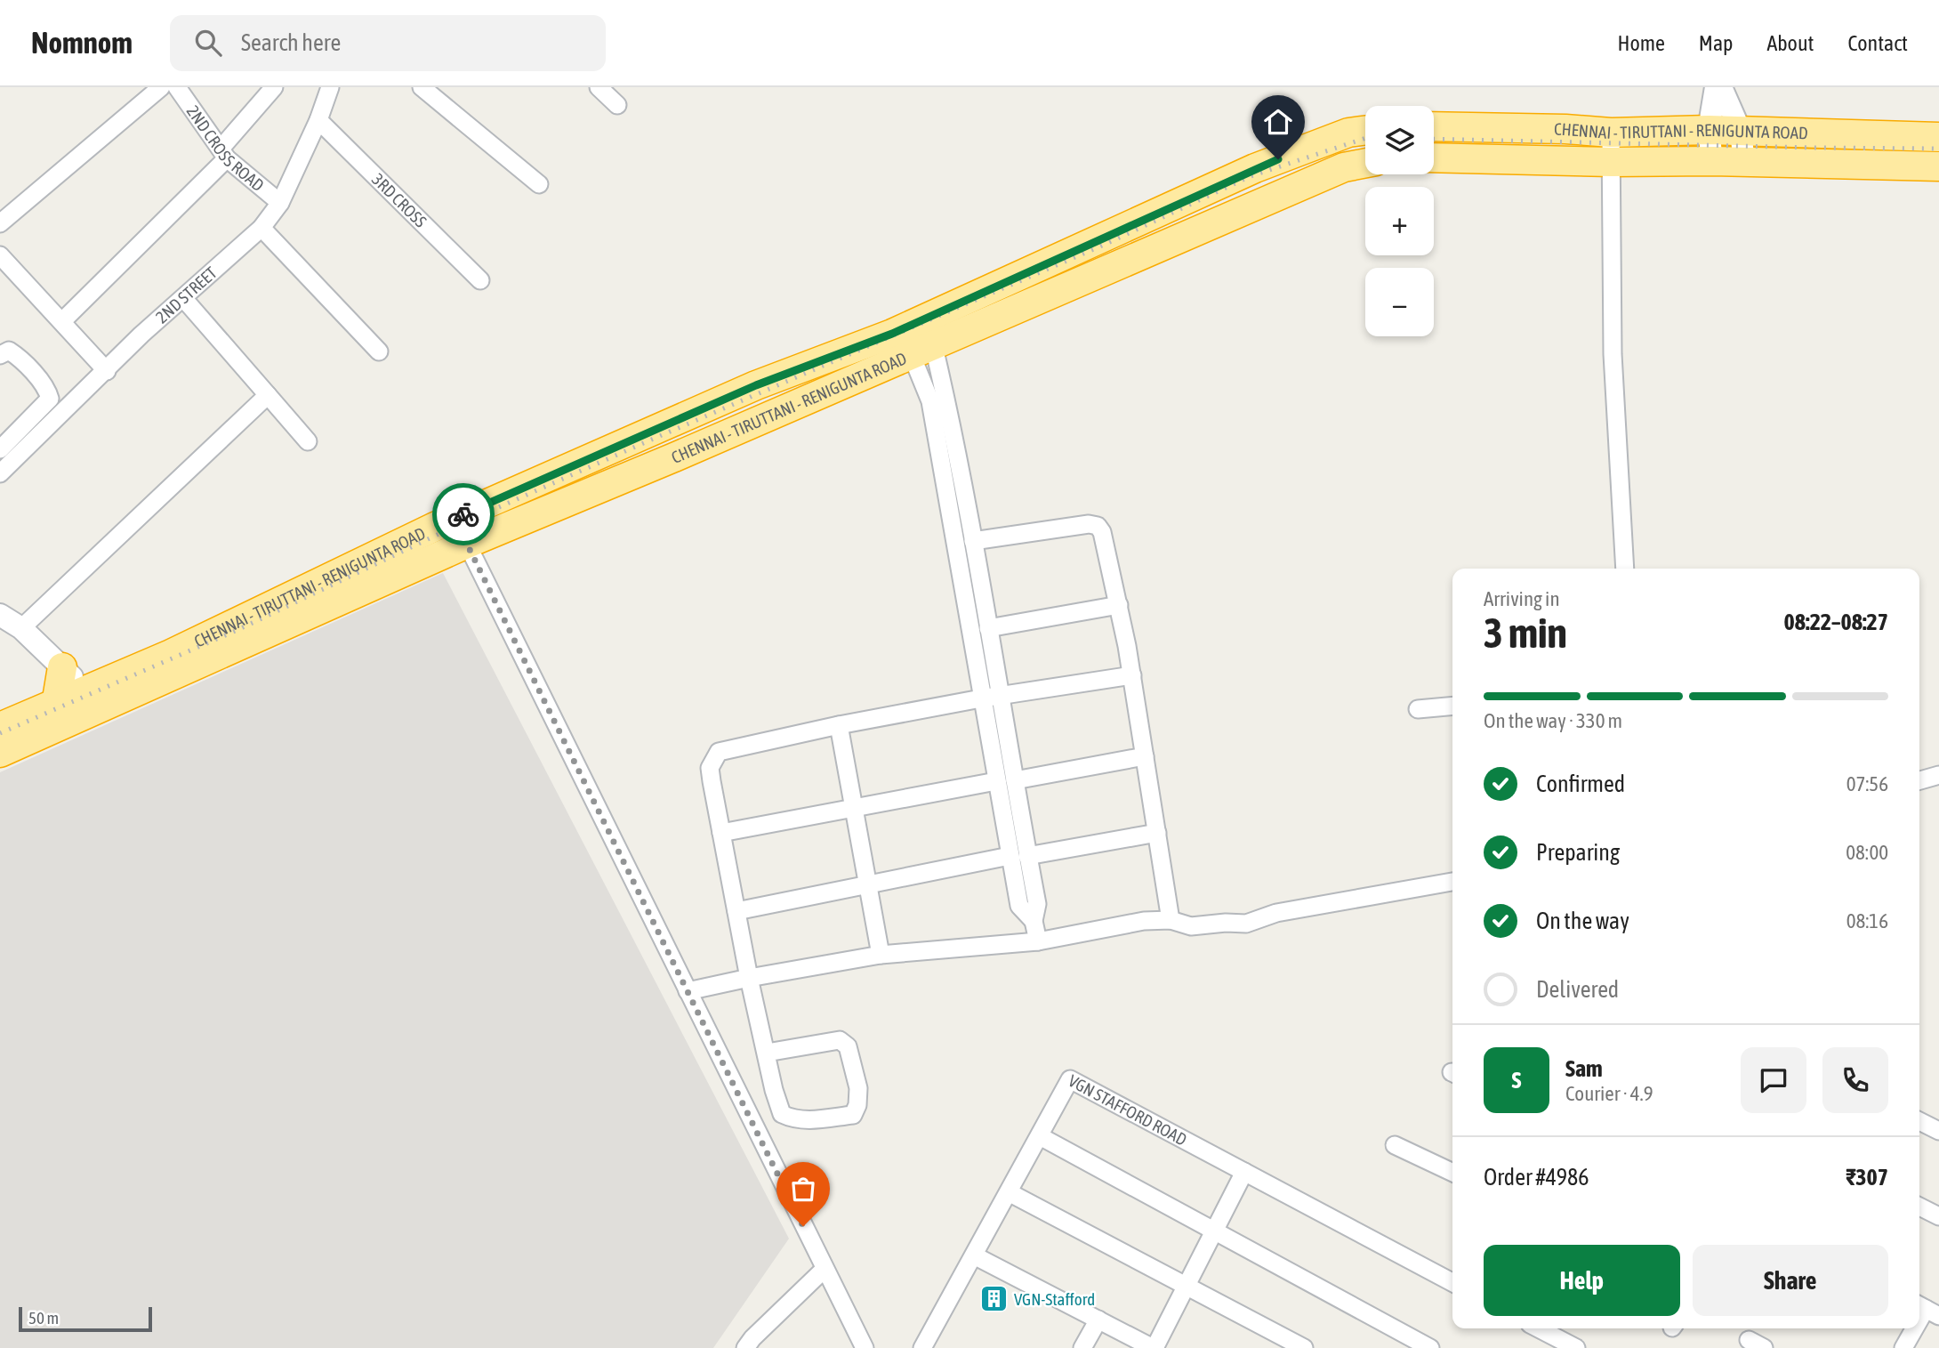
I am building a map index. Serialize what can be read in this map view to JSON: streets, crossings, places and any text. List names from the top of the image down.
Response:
{
  "streets": {
    "highway": ["CHENNAI - TIRUTTANI - RENIGUNTA ROAD"],
    "street": [
      "2ND CROSS ROAD",
      "3RD CROSS",
      "2ND STREET",
      "VGN STAFFORD ROAD"
    ]
  },
  "crossings": [
    ["2ND CROSS ROAD", "2ND STREET"],
    ["3RD CROSS", "2ND STREET"]
  ],
  "places": {
    "building": ["VGN-Stafford"]
  },
  "scale_bar": "50 m",
  "page": {
    "header": "Nomnom",
    "search": "Search here",
    "nav": [
      "Home",
      "Map",
      "About",
      "Contact"
    ],
    "map_buttons": ["+", "−"],
    "heading": ["3 min", "Arriving in", "08:22–08:27"],
    "panel": [
      "Sam",
      "Courier · 4.9",
      "Order #4986",
      "₹307"
    ],
    "bar": "On the way · 330 m",
    "list": [
      ["Confirmed", "07:56"],
      ["Preparing", "08:00"],
      ["On the way", "08:16"],
      "Delivered"
    ],
    "round": "S",
    "buttons": ["Help", "Share"],
    "scale": "50 m"
  }
}
